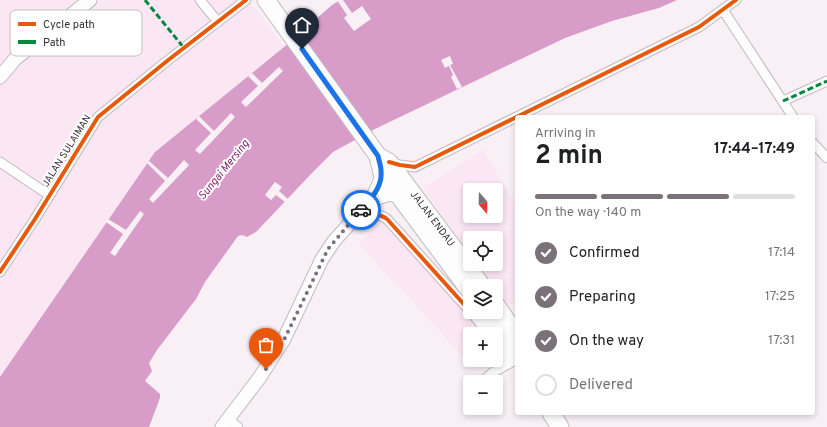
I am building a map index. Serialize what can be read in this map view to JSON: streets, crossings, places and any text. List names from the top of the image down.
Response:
{
  "streets": {
    "highway": ["JALAN ENDAU"],
    "street": ["JALAN SULAIMAN"]
  },
  "water": ["Sungai Mersing"],
  "legend": ["Cycle path", "Path"],
  "north": "bottom",
  "page": {
    "heading": ["2 min", "Arriving in", "17:44–17:49"],
    "map_buttons": ["+", "−"],
    "bar": "On the way · 140 m",
    "list": [
      ["Confirmed", "17:14"],
      ["Preparing", "17:25"],
      ["On the way", "17:31"],
      "Delivered"
    ]
  }
}
